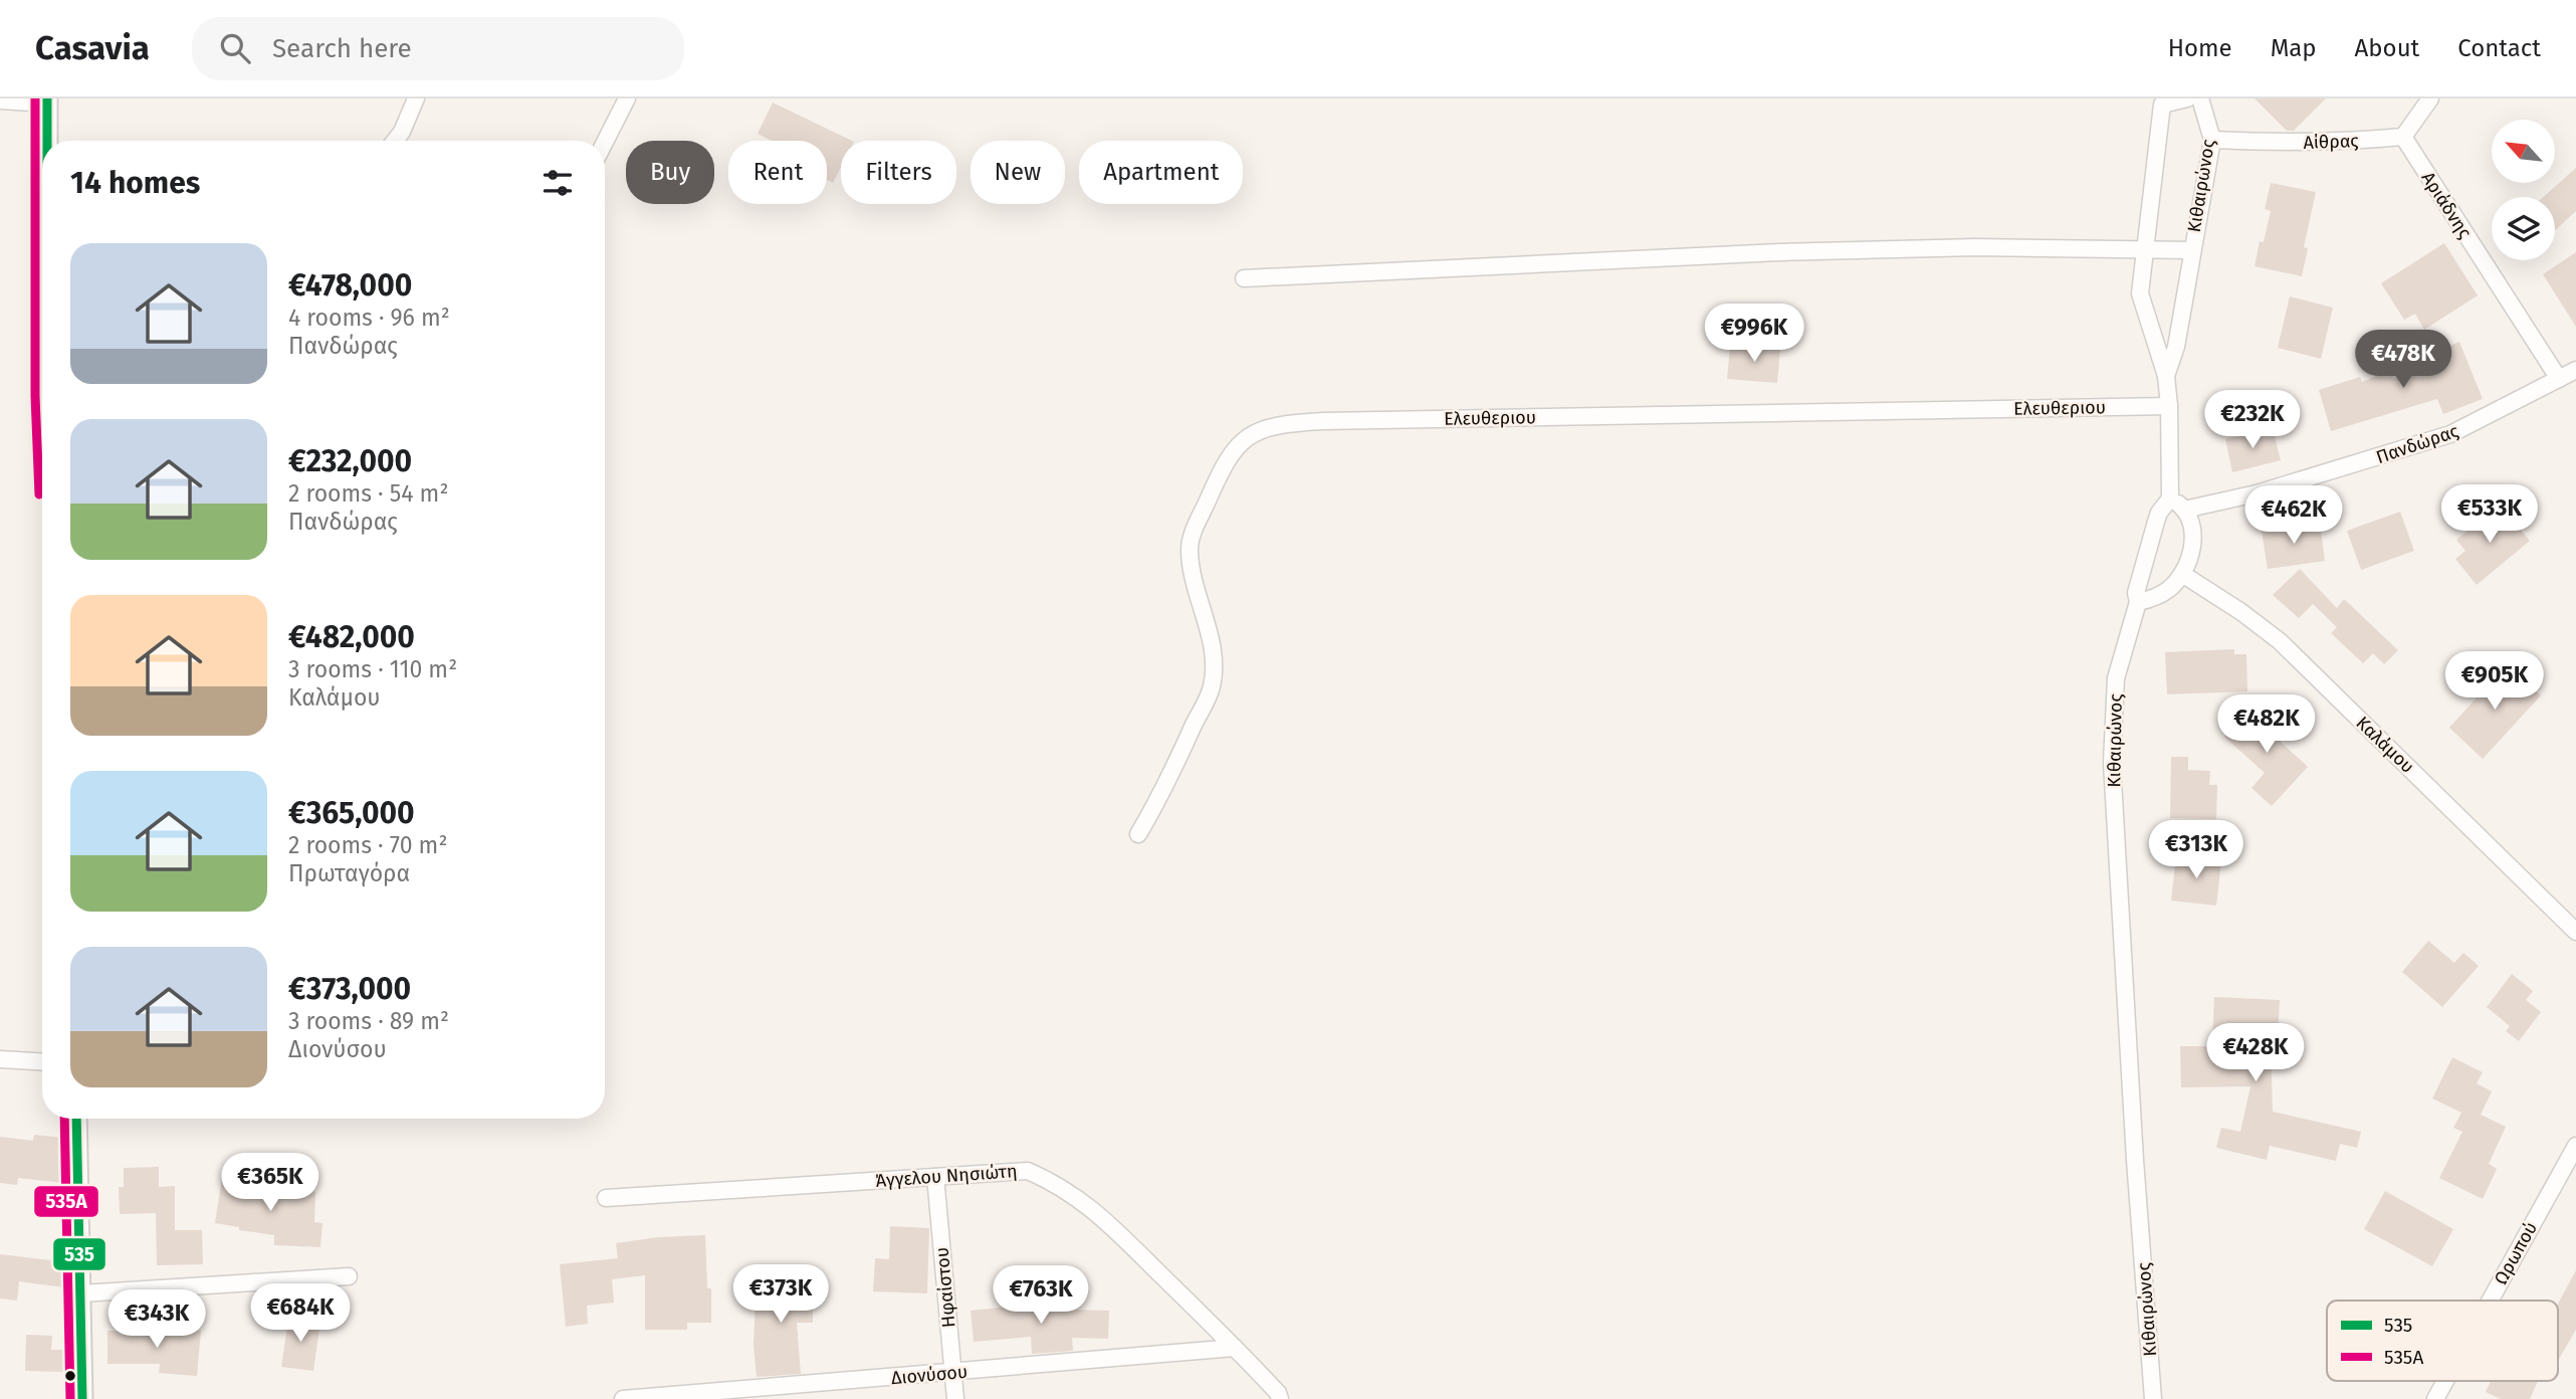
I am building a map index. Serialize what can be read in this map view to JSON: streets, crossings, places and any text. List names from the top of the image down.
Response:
{
  "streets": {
    "street": [
      "Αίθρας",
      "Κιθαιρώνος",
      "Αριάδνης",
      "Ελευθεριου",
      "Πανδώρας",
      "Καλάμου",
      "Άγγελου Νησιώτη",
      "Ωρωπού",
      "Ηφαίστου",
      "Διονύσου"
    ]
  },
  "crossings": [
    ["Αίθρας", "Κιθαιρώνος"],
    ["Αίθρας", "Αριάδνης"],
    ["Κιθαιρώνος", "Ελευθεριου"],
    ["Αριάδνης", "Πανδώρας"],
    ["Άγγελου Νησιώτη", "Ηφαίστου"],
    ["Άγγελου Νησιώτη", "Διονύσου"],
    ["Ηφαίστου", "Διονύσου"]
  ],
  "lines": ["transit line 535", "transit line 535A"],
  "legend": ["535", "535A"],
  "north": "top left",
  "page": {
    "header": "Casavia",
    "search": "Search here",
    "nav": [
      "Home",
      "Map",
      "About",
      "Contact"
    ],
    "chip": [
      "Buy",
      "Rent",
      "Filters",
      "New",
      "Apartment"
    ],
    "heading": "14 homes",
    "list": [
      {
        "name": "€478,000",
        "note": "4 rooms · 96 m² · Πανδώρας"
      },
      {
        "name": "€232,000",
        "note": "2 rooms · 54 m² · Πανδώρας"
      },
      {
        "name": "€482,000",
        "note": "3 rooms · 110 m² · Καλάμου"
      },
      {
        "name": "€365,000",
        "note": "2 rooms · 70 m² · Πρωταγόρα"
      },
      {
        "name": "€373,000",
        "note": "3 rooms · 89 m² · Διονύσου"
      }
    ],
    "price": [
      "€996K",
      "€478K",
      "€232K",
      "€533K",
      "€462K",
      "€905K",
      "€482K",
      "€313K",
      "€428K",
      "€365K",
      "€373K",
      "€763K",
      "€684K",
      "€343K"
    ]
  }
}
